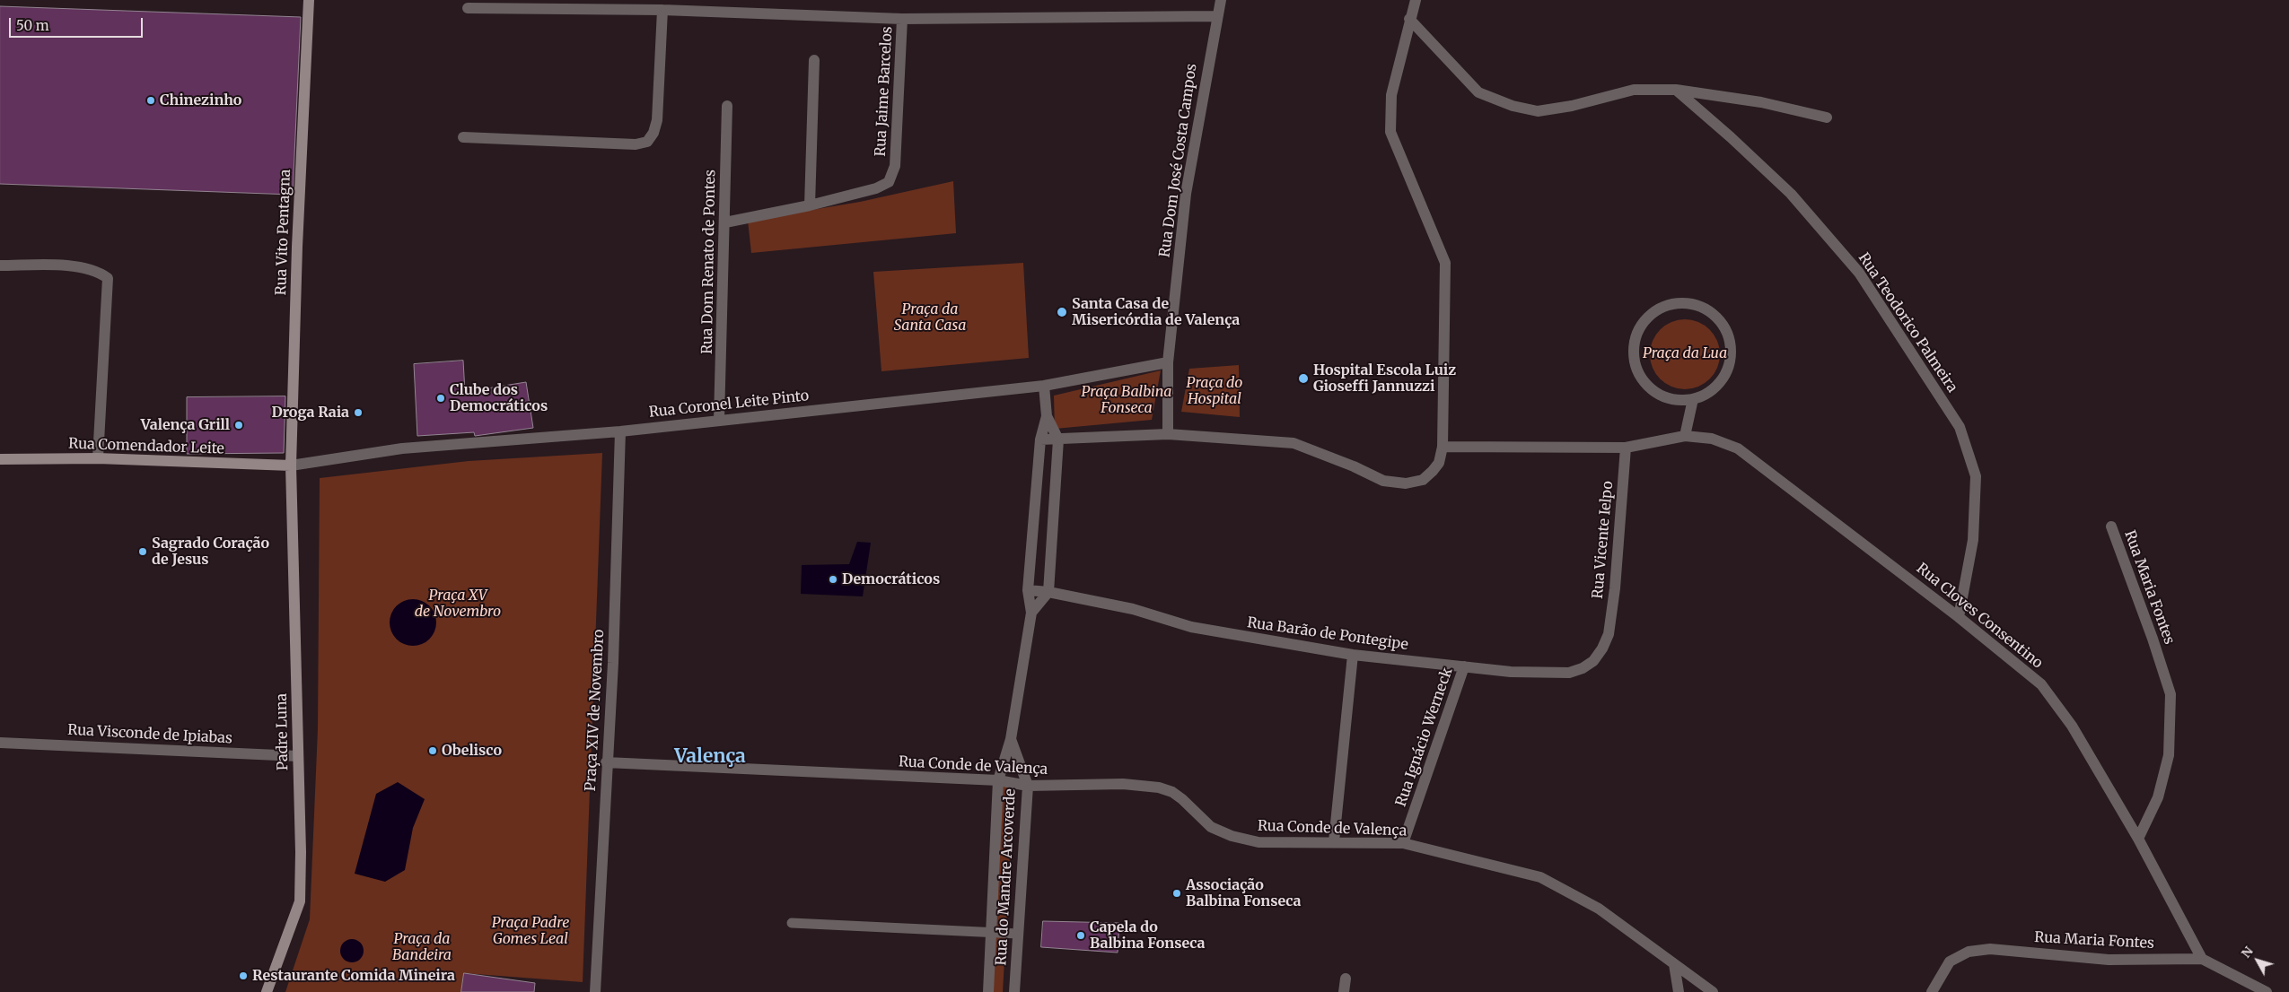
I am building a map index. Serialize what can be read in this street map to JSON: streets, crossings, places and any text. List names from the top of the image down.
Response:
{
  "streets": {
    "street": [
      "Rua Jaime Barcelos",
      "Rua Dom José Costa Campos",
      "Rua Vito Pentagna",
      "Rua Dom Renato de Pontes",
      "Rua Teodorico Palmeira",
      "Rua Coronel Leite Pinto",
      "Rua Comendador Leite",
      "Rua Vicente Ielpo",
      "Rua Maria Fontes",
      "Rua Cloves Consentino",
      "Rua Barão de Pontegipe",
      "Praça XIV de Novembro",
      "Padre Luna",
      "Rua Visconde de Ipiabas",
      "Rua Ignácio Werneck",
      "Rua Conde de Valença",
      "Rua do Mandre Arcoverde"
    ]
  },
  "crossings": [
    ["Rua Dom José Costa Campos", "Rua Coronel Leite Pinto"],
    ["Rua Vito Pentagna", "Rua Coronel Leite Pinto"],
    ["Rua Vito Pentagna", "Rua Comendador Leite"],
    ["Rua Vito Pentagna", "Padre Luna"],
    ["Rua Dom Renato de Pontes", "Rua Coronel Leite Pinto"],
    ["Rua Teodorico Palmeira", "Rua Cloves Consentino"],
    ["Rua Coronel Leite Pinto", "Rua Comendador Leite"],
    ["Rua Coronel Leite Pinto", "Praça XIV de Novembro"],
    ["Rua Coronel Leite Pinto", "Padre Luna"],
    ["Rua Coronel Leite Pinto", "Rua do Mandre Arcoverde"],
    ["Rua Comendador Leite", "Padre Luna"],
    ["Rua Vicente Ielpo", "Rua Cloves Consentino"],
    ["Rua Vicente Ielpo", "Rua Barão de Pontegipe"],
    ["Rua Maria Fontes", "Rua Cloves Consentino"],
    ["Rua Barão de Pontegipe", "Rua Ignácio Werneck"],
    ["Rua Barão de Pontegipe", "Rua do Mandre Arcoverde"],
    ["Praça XIV de Novembro", "Rua Conde de Valença"],
    ["Padre Luna", "Rua Visconde de Ipiabas"],
    ["Rua Ignácio Werneck", "Rua Conde de Valença"],
    ["Rua Conde de Valença", "Rua do Mandre Arcoverde"]
  ],
  "districts": ["Valença"],
  "parks": [
    "Praça da Santa Casa",
    "Praça da Lua",
    "Praça do Hospital",
    "Praça Balbina Fonseca",
    "Praça XV de Novembro",
    "Praça Padre Gomes Leal",
    "Praça da Bandeira"
  ],
  "places": [
    "Chinezinho",
    "Santa Casa de Misericórdia de Valença",
    "Hospital Escola Luiz Gioseffi Jannuzzi",
    "Clube dos Democráticos",
    "Droga Raia",
    "Valença Grill",
    "Sagrado Coração de Jesus",
    "Democráticos",
    "Obelisco",
    "Associação Balbina Fonseca",
    "Capela do Balbina Fonseca",
    "Restaurante Comida Mineira"
  ],
  "scale_bar": "50 m",
  "north": "top left"
}
